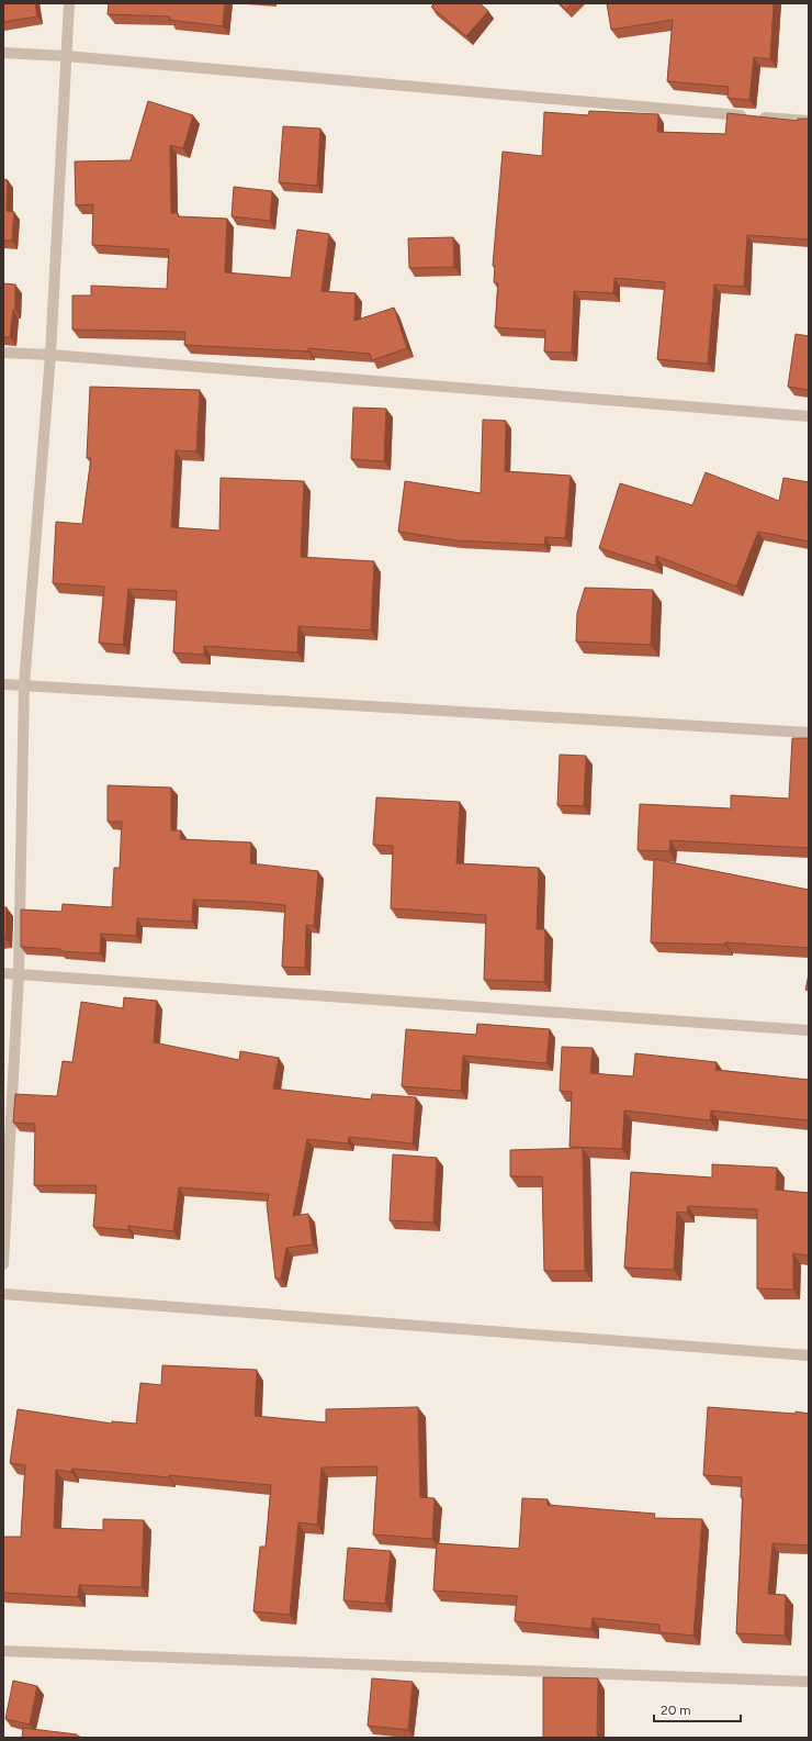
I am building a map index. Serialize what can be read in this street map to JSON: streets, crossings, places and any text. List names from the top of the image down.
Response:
{
  "scale_bar": "20 m"
}
